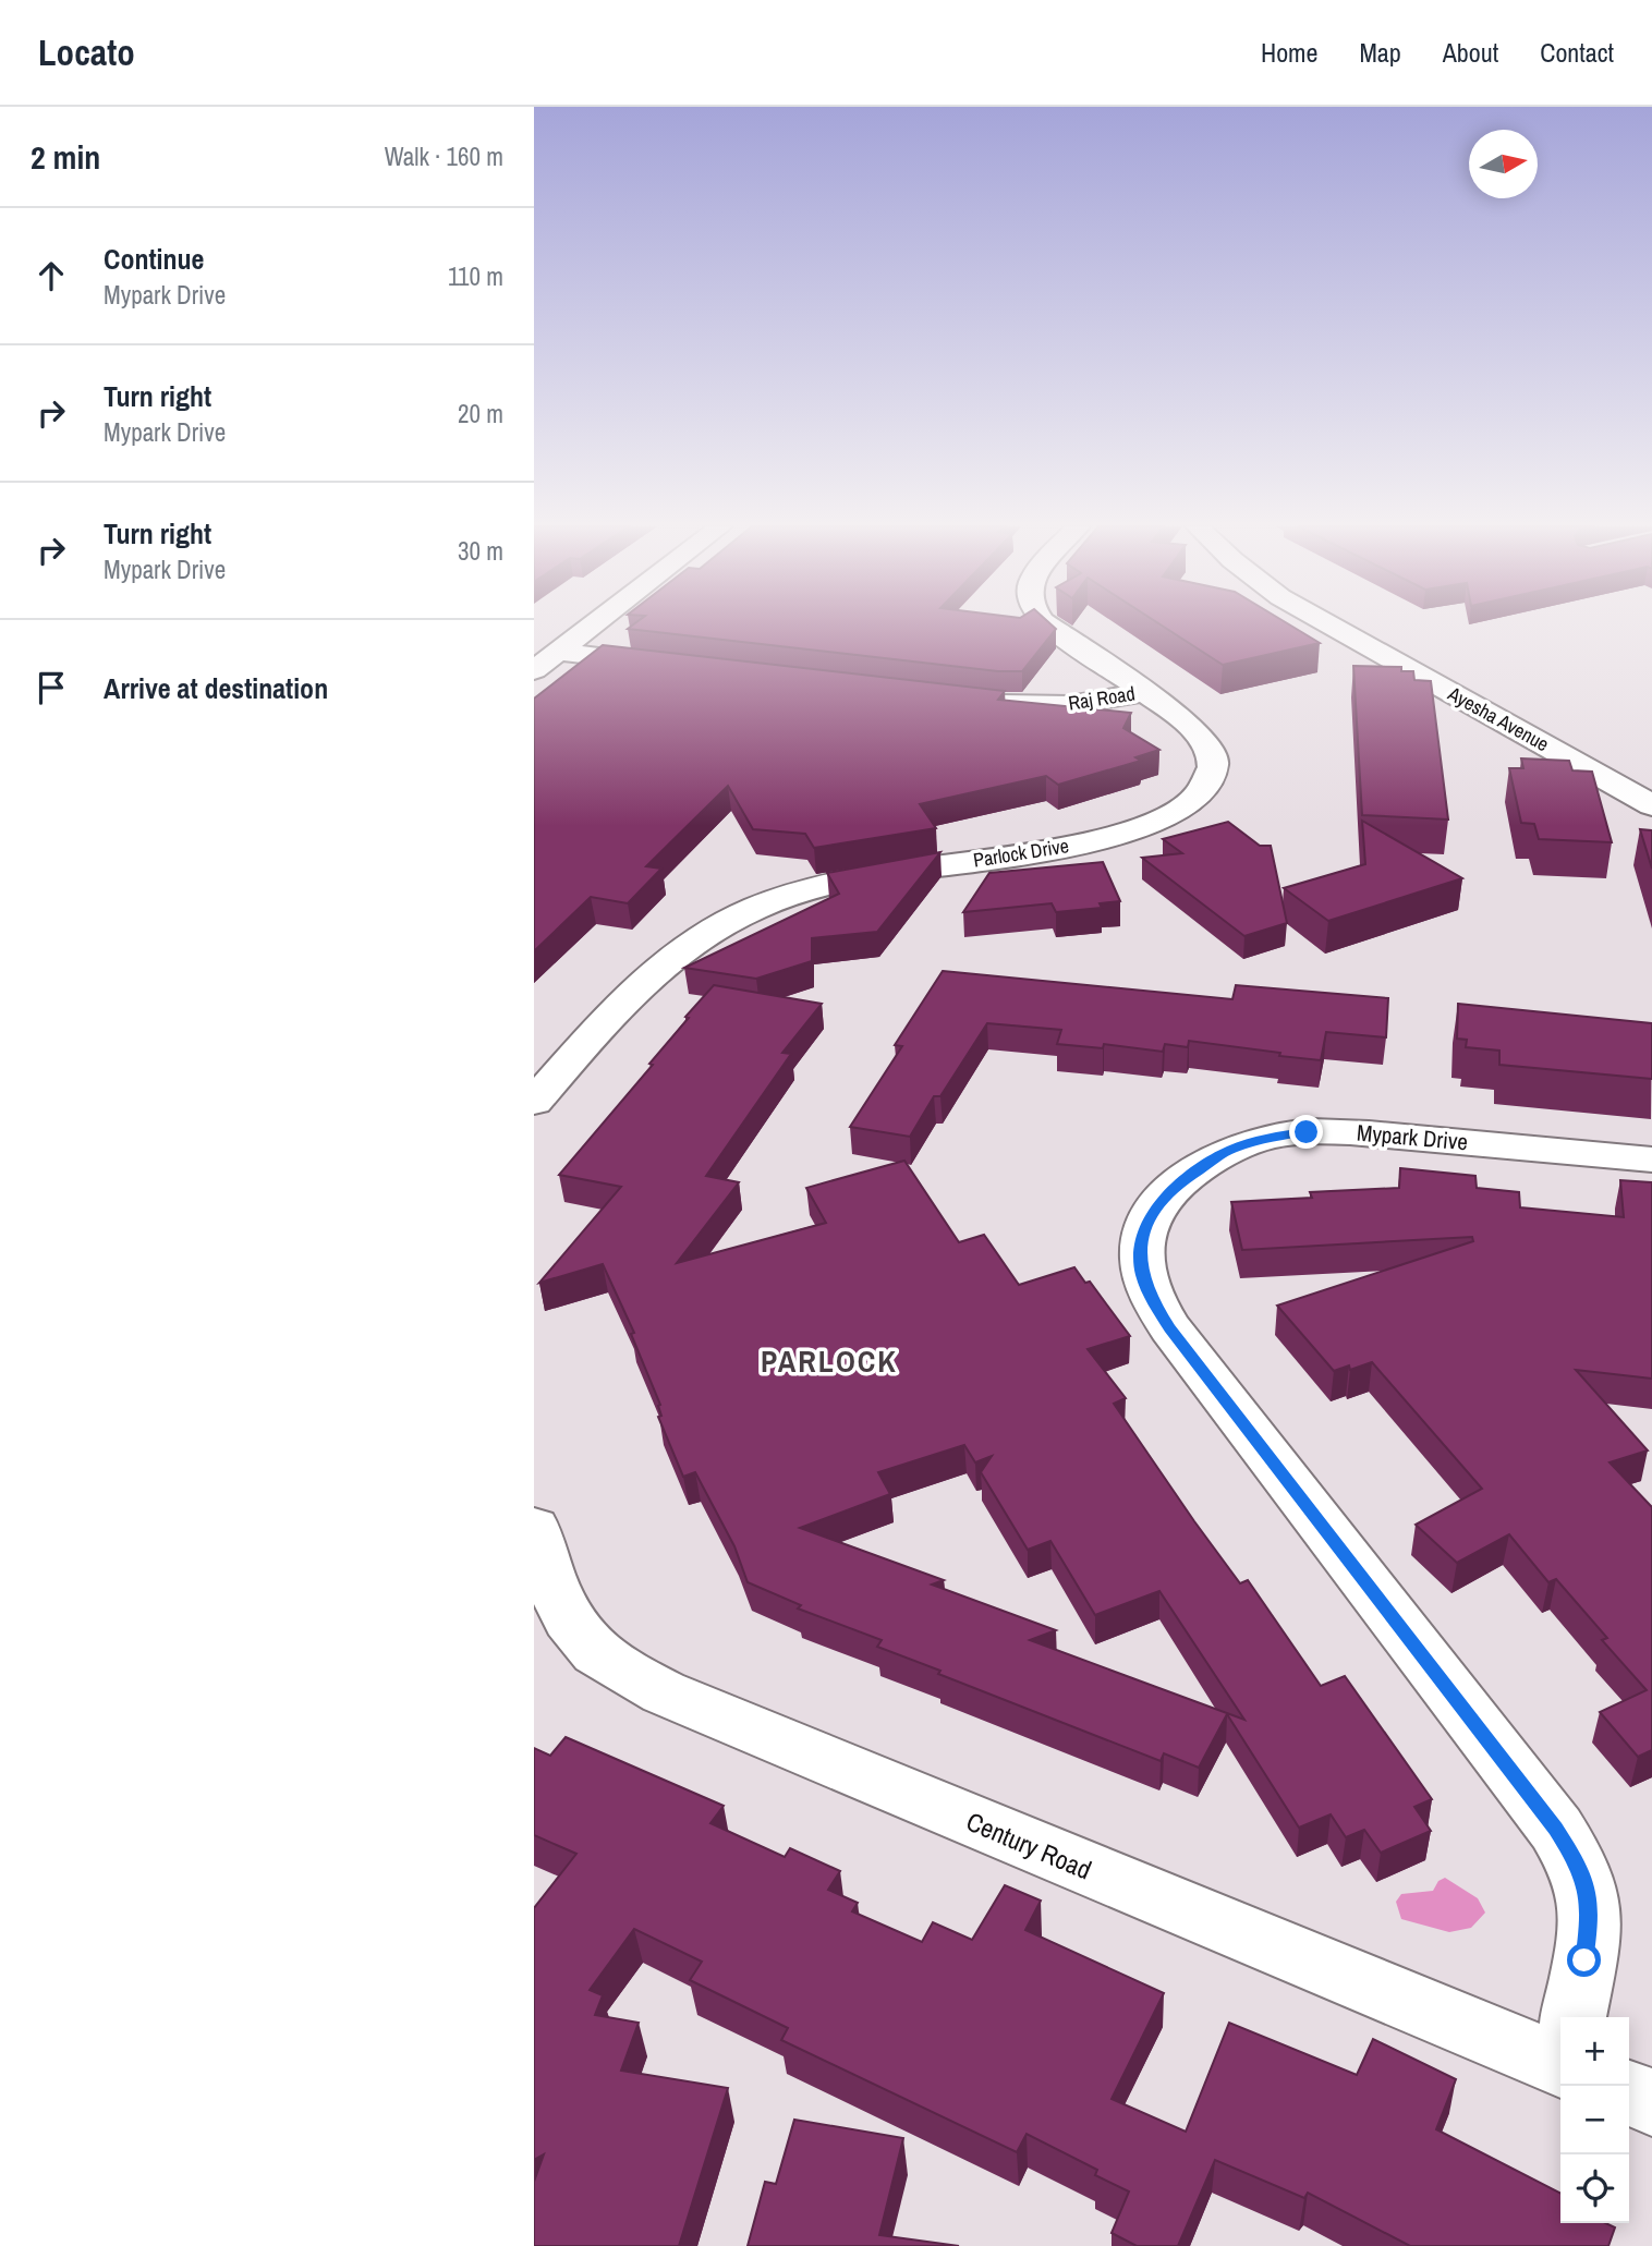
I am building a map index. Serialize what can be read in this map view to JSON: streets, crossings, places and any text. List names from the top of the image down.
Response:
{
  "streets": {
    "street": [
      "Raj Road",
      "Ayesha Avenue",
      "Parlock Drive",
      "Mypark Drive",
      "Century Road"
    ]
  },
  "crossings": [
    ["Raj Road", "Parlock Drive"]
  ],
  "districts": ["PARLOCK"],
  "north": "right",
  "page": {
    "header": "Locato",
    "nav": [
      "Home",
      "Map",
      "About",
      "Contact"
    ],
    "heading": ["2 min", "Walk · 160 m"],
    "list": [
      ["Continue", "Mypark Drive", "110 m"],
      ["Turn right", "Mypark Drive", "20 m"],
      ["Turn right", "Mypark Drive", "30 m"],
      "Arrive at destination"
    ],
    "map_buttons": ["+", "−"]
  }
}
